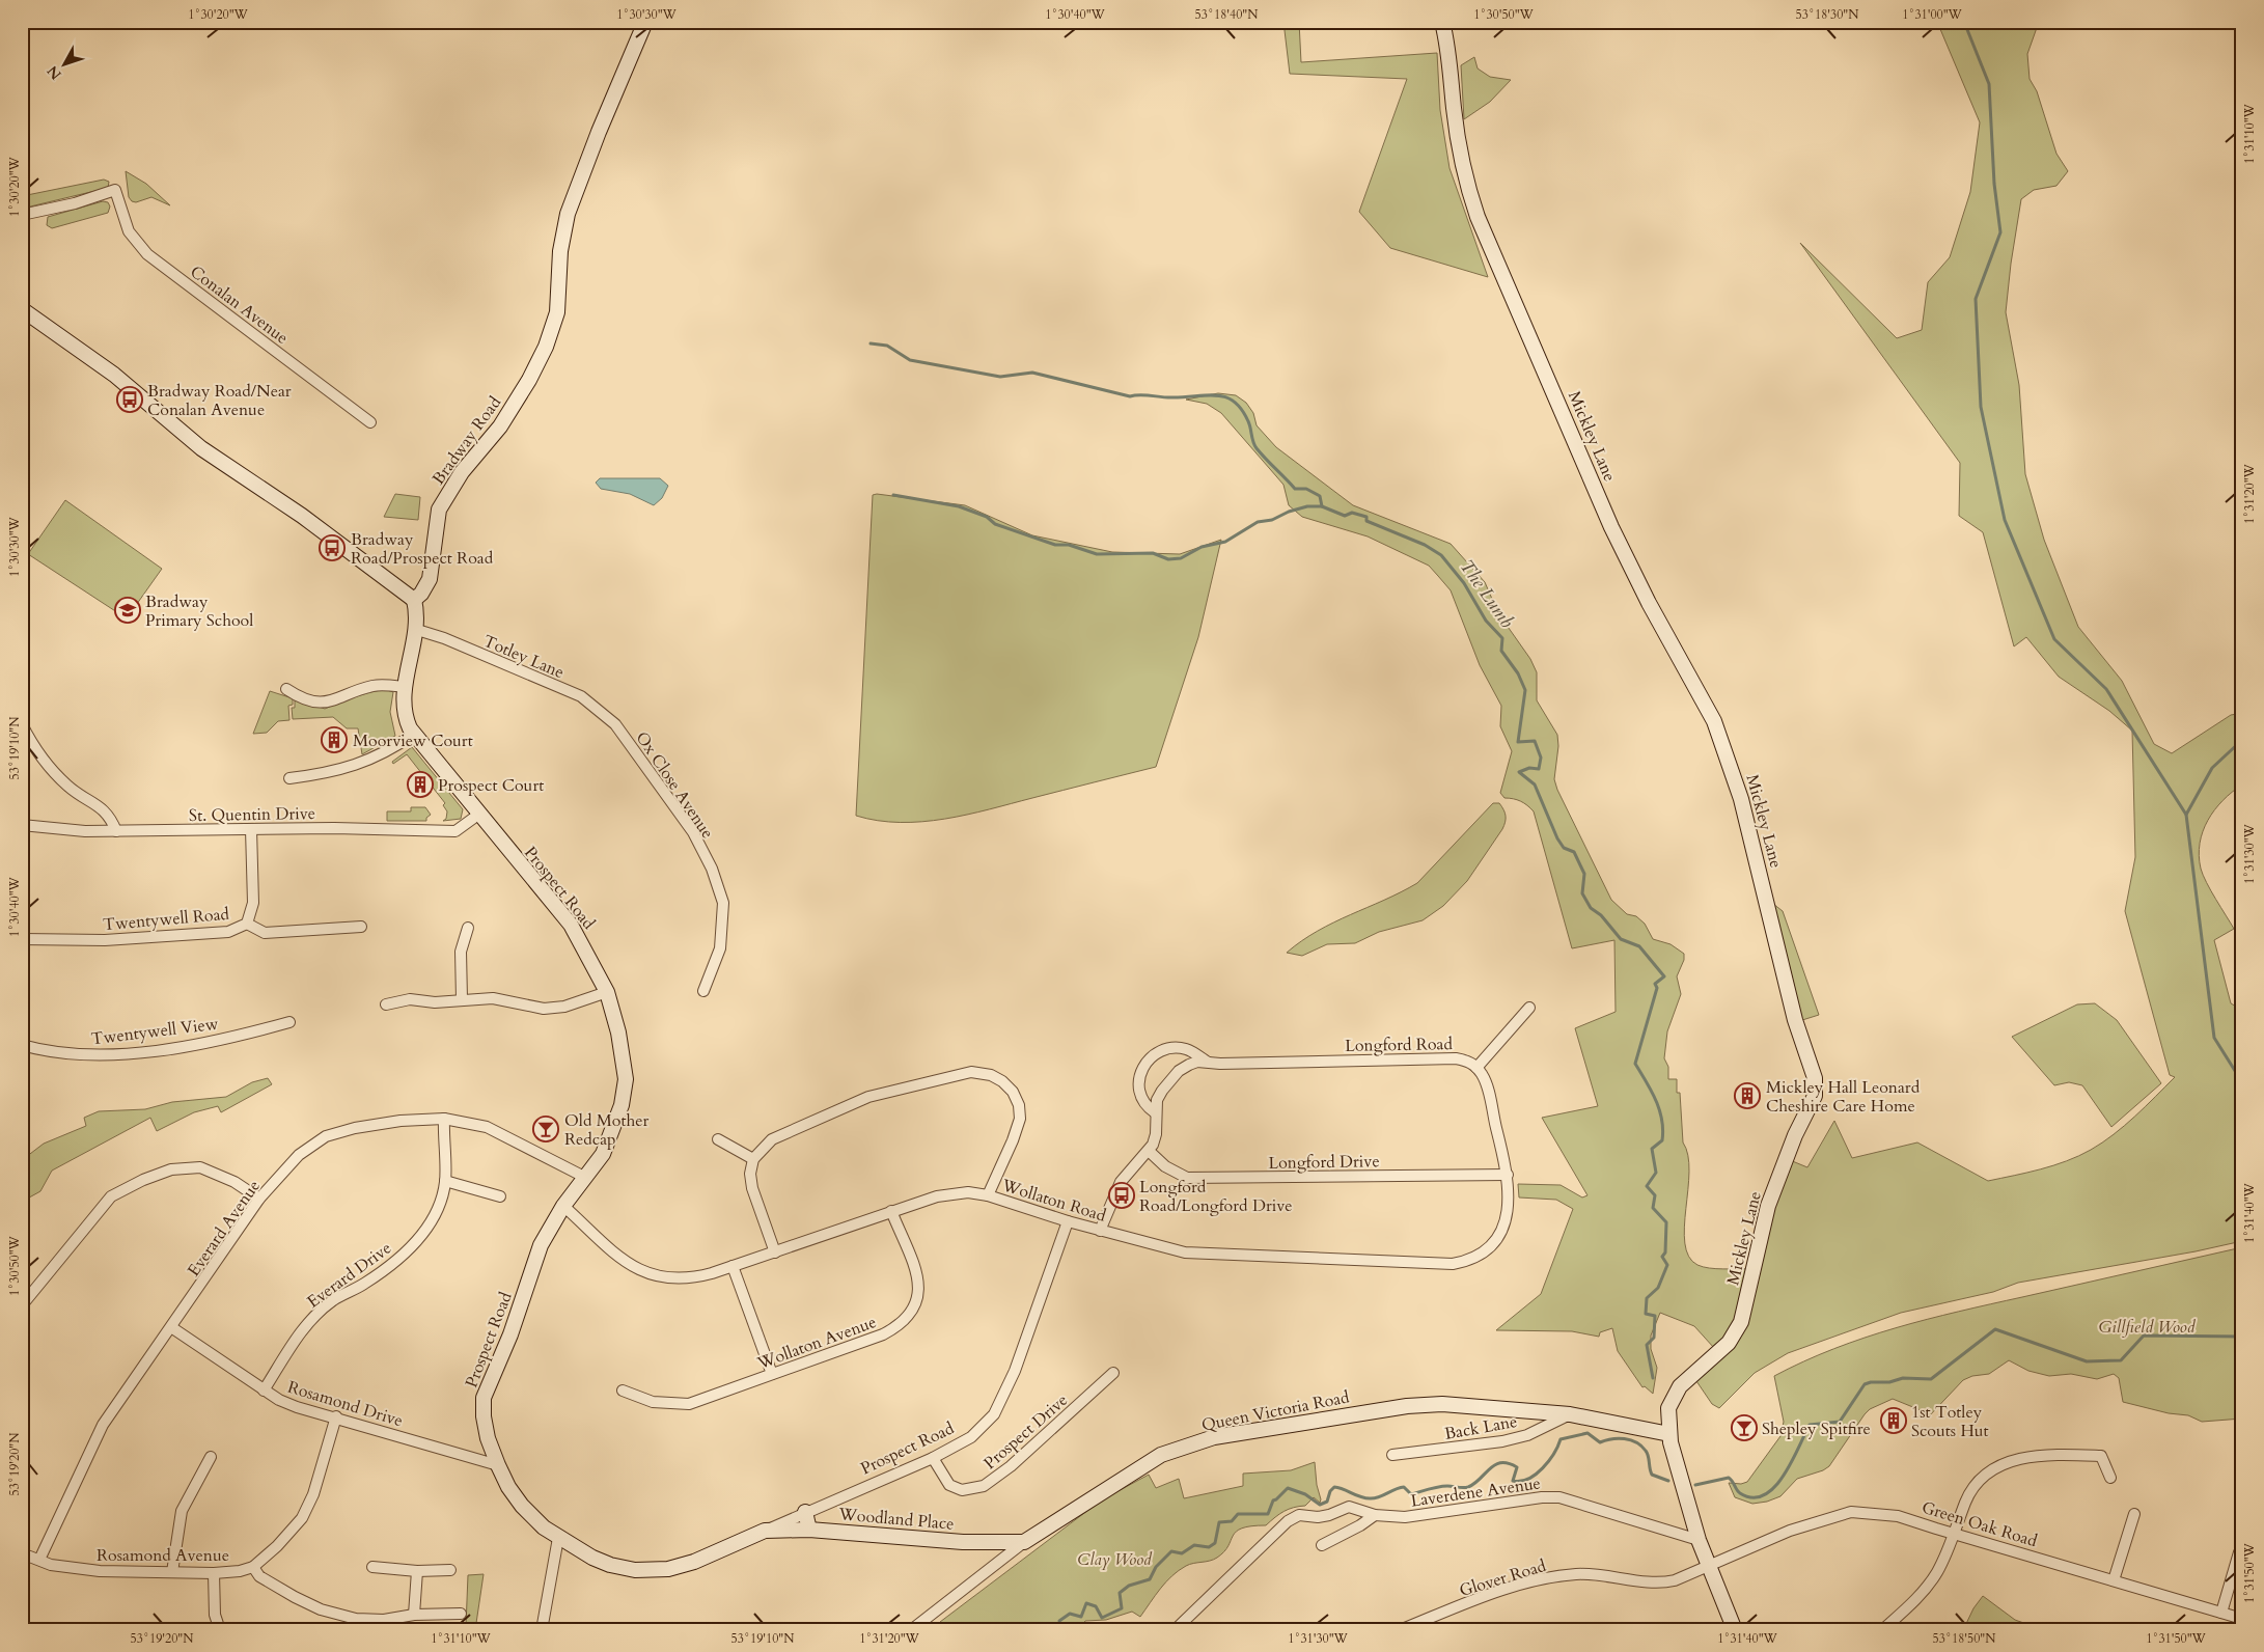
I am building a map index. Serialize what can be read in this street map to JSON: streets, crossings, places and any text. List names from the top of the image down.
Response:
{
  "streets": {
    "street": [
      "Conalan Avenue",
      "Mickley Lane",
      "Bradway Road",
      "Totley Lane",
      "Ox Close Avenue",
      "St. Quentin Drive",
      "Prospect Road",
      "Twentywell Road",
      "Twentywell View",
      "Longford Road",
      "Longford Drive",
      "Wollaton Road",
      "Everard Avenue",
      "Everard Drive",
      "Wollaton Avenue",
      "Rosamond Drive",
      "Queen Victoria Road",
      "Back Lane",
      "Prospect Drive",
      "Laverdene Avenue",
      "Woodland Place",
      "Green Oak Road",
      "Rosamond Avenue",
      "Glover Road"
    ]
  },
  "crossings": [
    ["Mickley Lane", "Queen Victoria Road"],
    ["Mickley Lane", "Laverdene Avenue"],
    ["Mickley Lane", "Green Oak Road"],
    ["Mickley Lane", "Glover Road"],
    ["Bradway Road", "Prospect Road"],
    ["Totley Lane", "Ox Close Avenue"],
    ["Totley Lane", "Prospect Road"],
    ["St. Quentin Drive", "Prospect Road"],
    ["St. Quentin Drive", "Twentywell Road"],
    ["Prospect Road", "Wollaton Road"],
    ["Prospect Road", "Everard Avenue"],
    ["Prospect Road", "Rosamond Drive"],
    ["Prospect Road", "Prospect Drive"],
    ["Prospect Road", "Woodland Place"],
    ["Longford Road", "Longford Drive"],
    ["Longford Road", "Wollaton Road"],
    ["Longford Drive", "Wollaton Road"],
    ["Wollaton Road", "Wollaton Avenue"],
    ["Everard Avenue", "Everard Drive"],
    ["Everard Avenue", "Rosamond Drive"],
    ["Everard Avenue", "Rosamond Avenue"],
    ["Everard Drive", "Rosamond Drive"],
    ["Rosamond Drive", "Rosamond Avenue"],
    ["Queen Victoria Road", "Back Lane"],
    ["Queen Victoria Road", "Woodland Place"],
    ["Green Oak Road", "Glover Road"]
  ],
  "water": ["The Lumb"],
  "parks": ["Gillfield Wood", "Clay Wood"],
  "places": {
    "bus stop": ["Bradway Road/Near Conalan Avenue", "Bradway Road/Prospect Road", "Longford Road/Longford Drive"],
    "school or university": ["Bradway Primary School"],
    "building": [
      "Moorview Court",
      "Prospect Court",
      "Mickley Hall Leonard Cheshire Care Home",
      "1st Totley Scouts Hut"
    ],
    "bar": ["Old Mother Redcap", "Shepley Spitfire"]
  },
  "north": "bottom left",
  "coordinates": [
    "1°30'20\"W",
    "1°30'30\"W",
    "1°30'40\"W",
    "53°18'40\"N",
    "1°30'50\"W",
    "53°18'30\"N",
    "1°31'00\"W",
    "1°31'10\"W",
    "1°31'20\"W",
    "53°19'10\"N",
    "1°31'30\"W",
    "1°31'40\"W",
    "53°19'20\"N",
    "1°31'50\"W",
    "53°18'50\"N"
  ]
}
